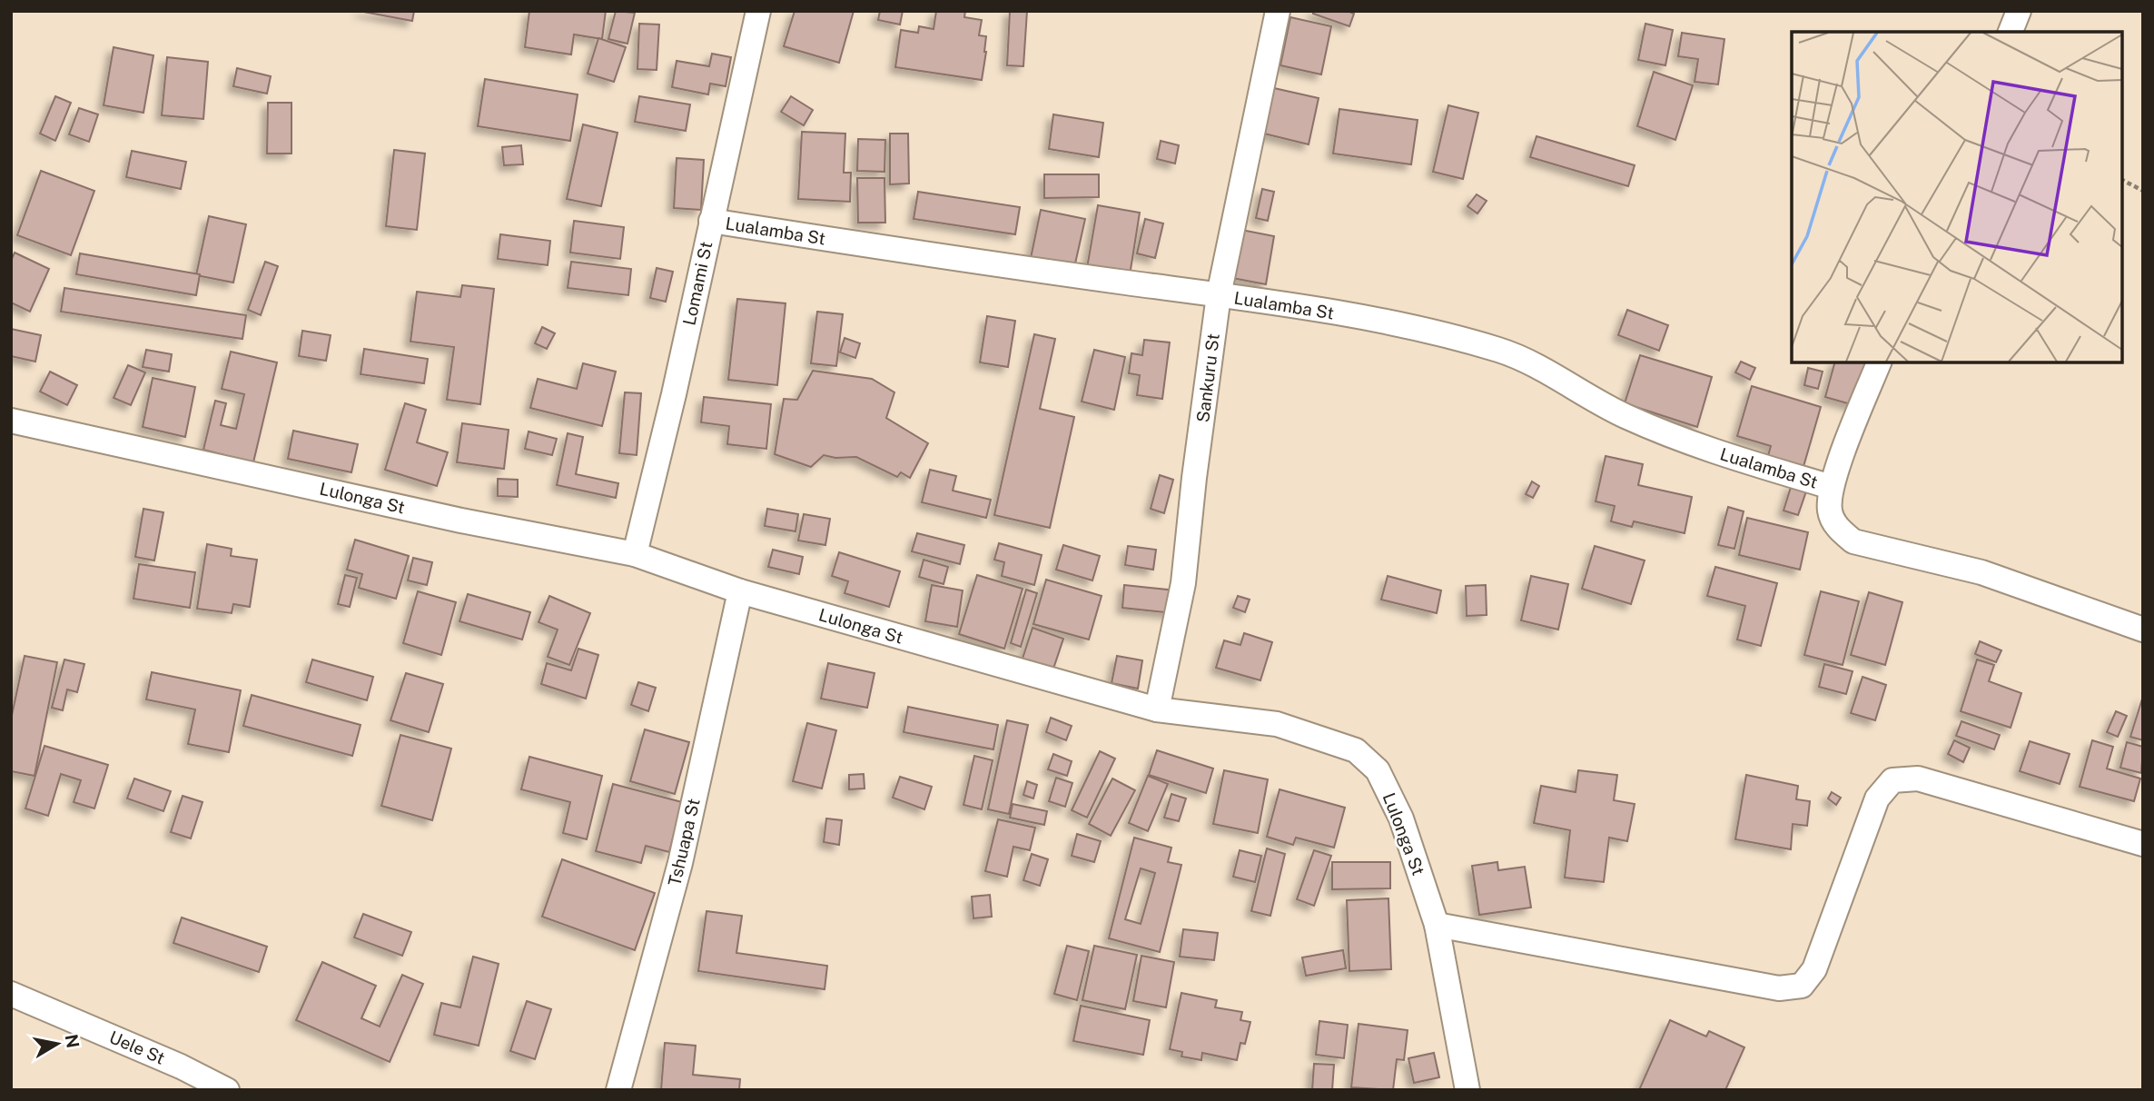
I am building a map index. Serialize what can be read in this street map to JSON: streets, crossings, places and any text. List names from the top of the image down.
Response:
{
  "streets": {
    "street": [
      "Lualamba St",
      "Lomami St",
      "Sankuru St",
      "Lulonga St",
      "Tshuapa St",
      "Uele St"
    ]
  },
  "crossings": [
    ["Lualamba St", "Lomami St"],
    ["Lualamba St", "Sankuru St"],
    ["Lomami St", "Lulonga St"],
    ["Sankuru St", "Lulonga St"],
    ["Lulonga St", "Tshuapa St"]
  ],
  "north": "right"
}
